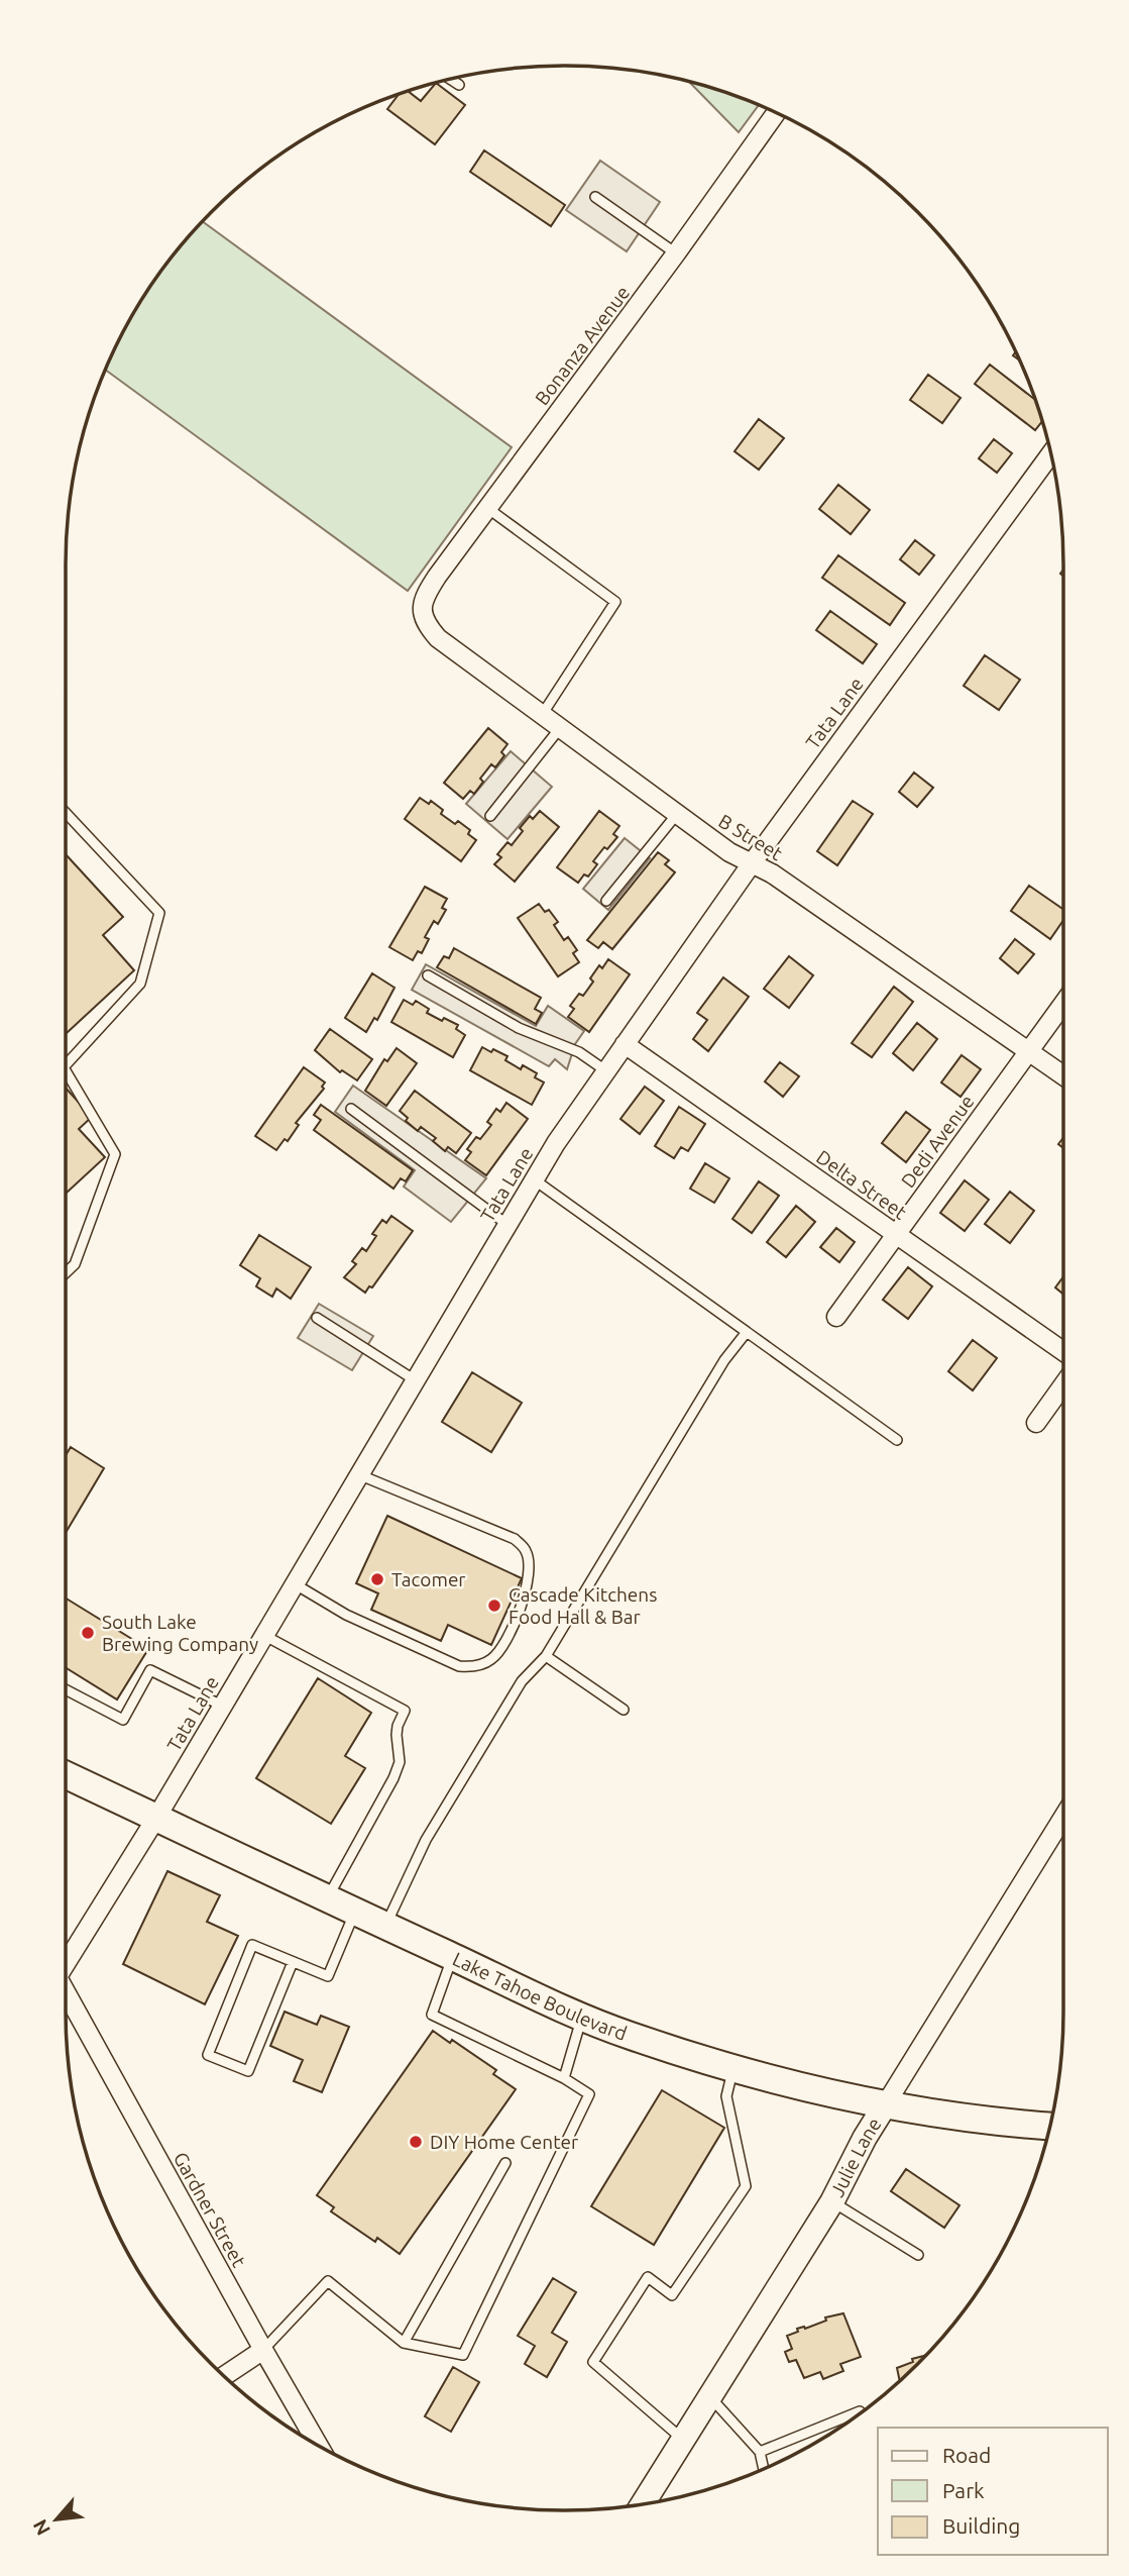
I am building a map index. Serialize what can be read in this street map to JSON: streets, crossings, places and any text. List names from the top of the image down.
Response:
{
  "streets": {
    "main road": ["Lake Tahoe Boulevard"],
    "street": [
      "Bonanza Avenue",
      "Tata Lane",
      "B Street",
      "Dedi Avenue",
      "Delta Street",
      "Julie Lane",
      "Gardner Street"
    ]
  },
  "crossings": [
    ["Bonanza Avenue", "B Street"],
    ["Tata Lane", "B Street"],
    ["Tata Lane", "Delta Street"],
    ["Tata Lane", "Lake Tahoe Boulevard"],
    ["B Street", "Dedi Avenue"],
    ["Dedi Avenue", "Delta Street"],
    ["Lake Tahoe Boulevard", "Julie Lane"]
  ],
  "places": [
    "Tacomer",
    "Cascade Kitchens Food Hall & Bar",
    "South Lake Brewing Company",
    "DIY Home Center"
  ],
  "legend": ["Road", "Park", "Building"],
  "north": "bottom left"
}
